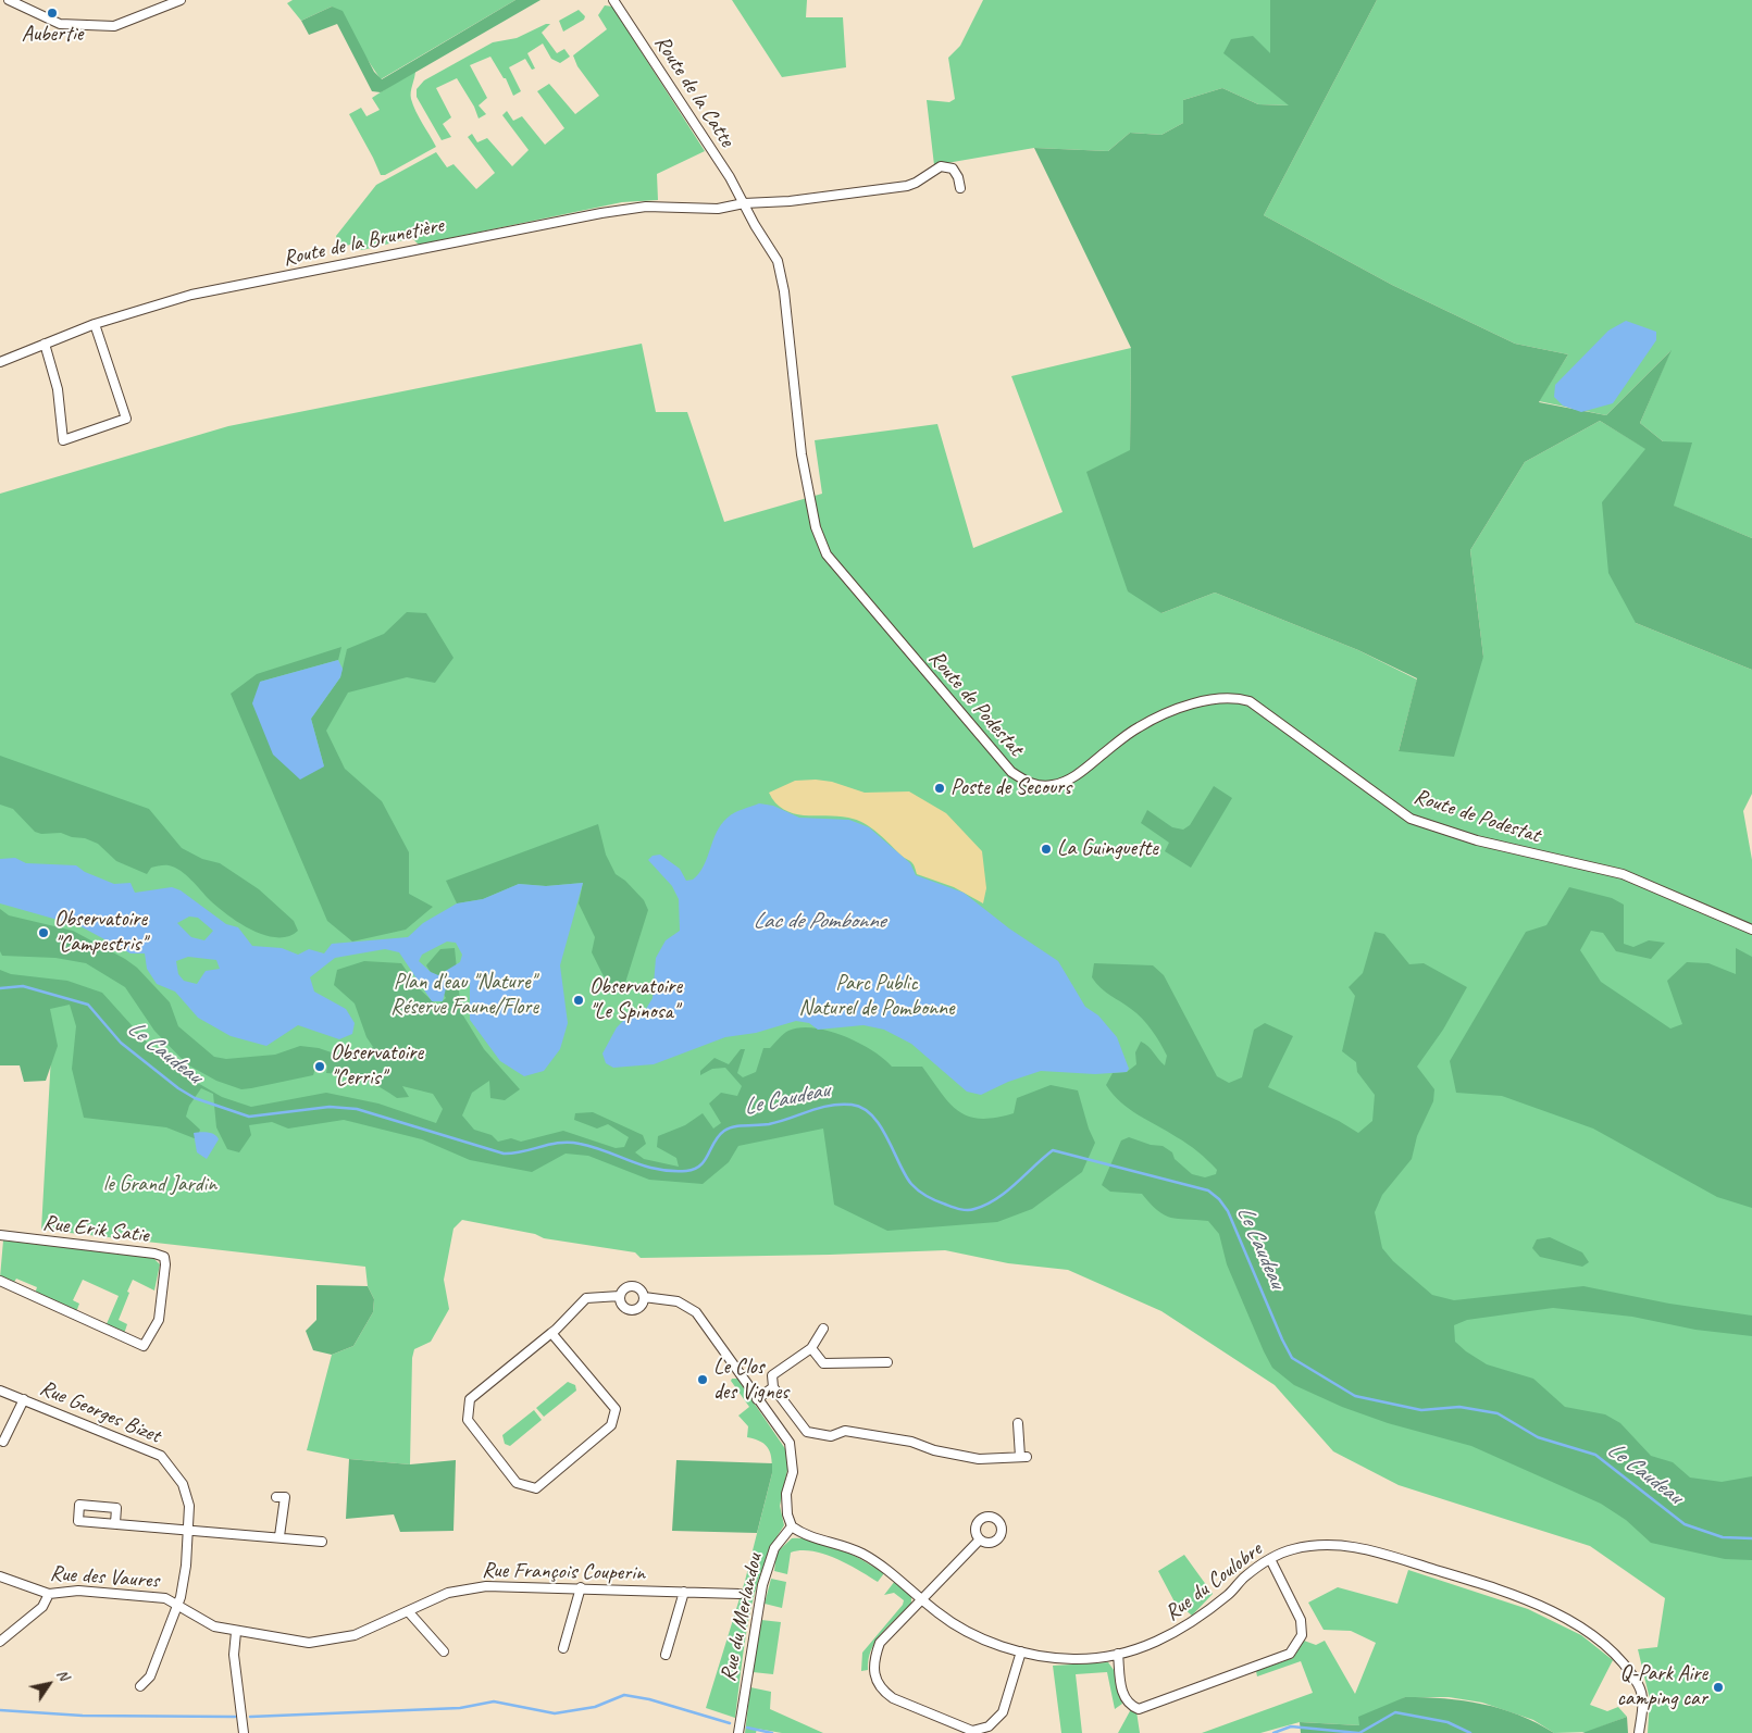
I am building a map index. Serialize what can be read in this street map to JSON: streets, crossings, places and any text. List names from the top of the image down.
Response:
{
  "streets": {
    "street": [
      "Route de la Catte",
      "Route de la Brunetière",
      "Route de Podestat",
      "Rue Erik Satie",
      "Rue Georges Bizet",
      "Rue François Couperin",
      "Rue des Vaures",
      "Rue du Coulobre",
      "Rue du Merlandou"
    ]
  },
  "crossings": [
    ["Route de la Catte", "Route de la Brunetière"],
    ["Route de la Catte", "Route de Podestat"],
    ["Route de la Brunetière", "Route de Podestat"],
    ["Rue Georges Bizet", "Rue François Couperin"],
    ["Rue Georges Bizet", "Rue des Vaures"],
    ["Rue François Couperin", "Rue des Vaures"],
    ["Rue du Coulobre", "Rue du Merlandou"]
  ],
  "water": ["Lac de Pombonne", "Le Caudeau"],
  "parks": ["Plan d'eau \"Nature\" Réserve Faune/Flore", "Parc Public Naturel de Pombonne", "le Grand Jardin"],
  "places": [
    "Aubertie",
    "Poste de Secours",
    "La Guinguette",
    "Observatoire \"Campestris\"",
    "Observatoire \"Le Spinosa\"",
    "Observatoire \"Cerris\"",
    "Le Clos des Vignes",
    "Q-Park Aire camping car"
  ],
  "north": "top right"
}
